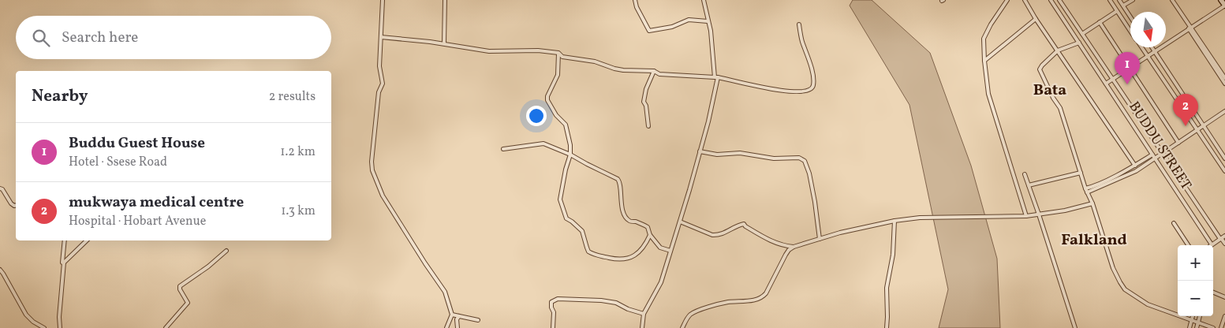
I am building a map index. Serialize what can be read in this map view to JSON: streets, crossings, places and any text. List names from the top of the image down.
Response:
{
  "streets": {
    "street": ["BUDDU STREET"]
  },
  "districts": ["Bata", "Falkland"],
  "north": "bottom",
  "page": {
    "search": "Search here",
    "pins": ["1", "2"],
    "heading": ["Nearby", "2 results"],
    "list": [
      {
        "mark": "1",
        "name": "Buddu Guest House",
        "note": "Hotel · Ssese Road",
        "value": "1.2 km"
      },
      {
        "mark": "2",
        "name": "mukwaya medical centre",
        "note": "Hospital · Hobart Avenue",
        "value": "1.3 km"
      }
    ],
    "map_buttons": ["+", "−"]
  }
}
